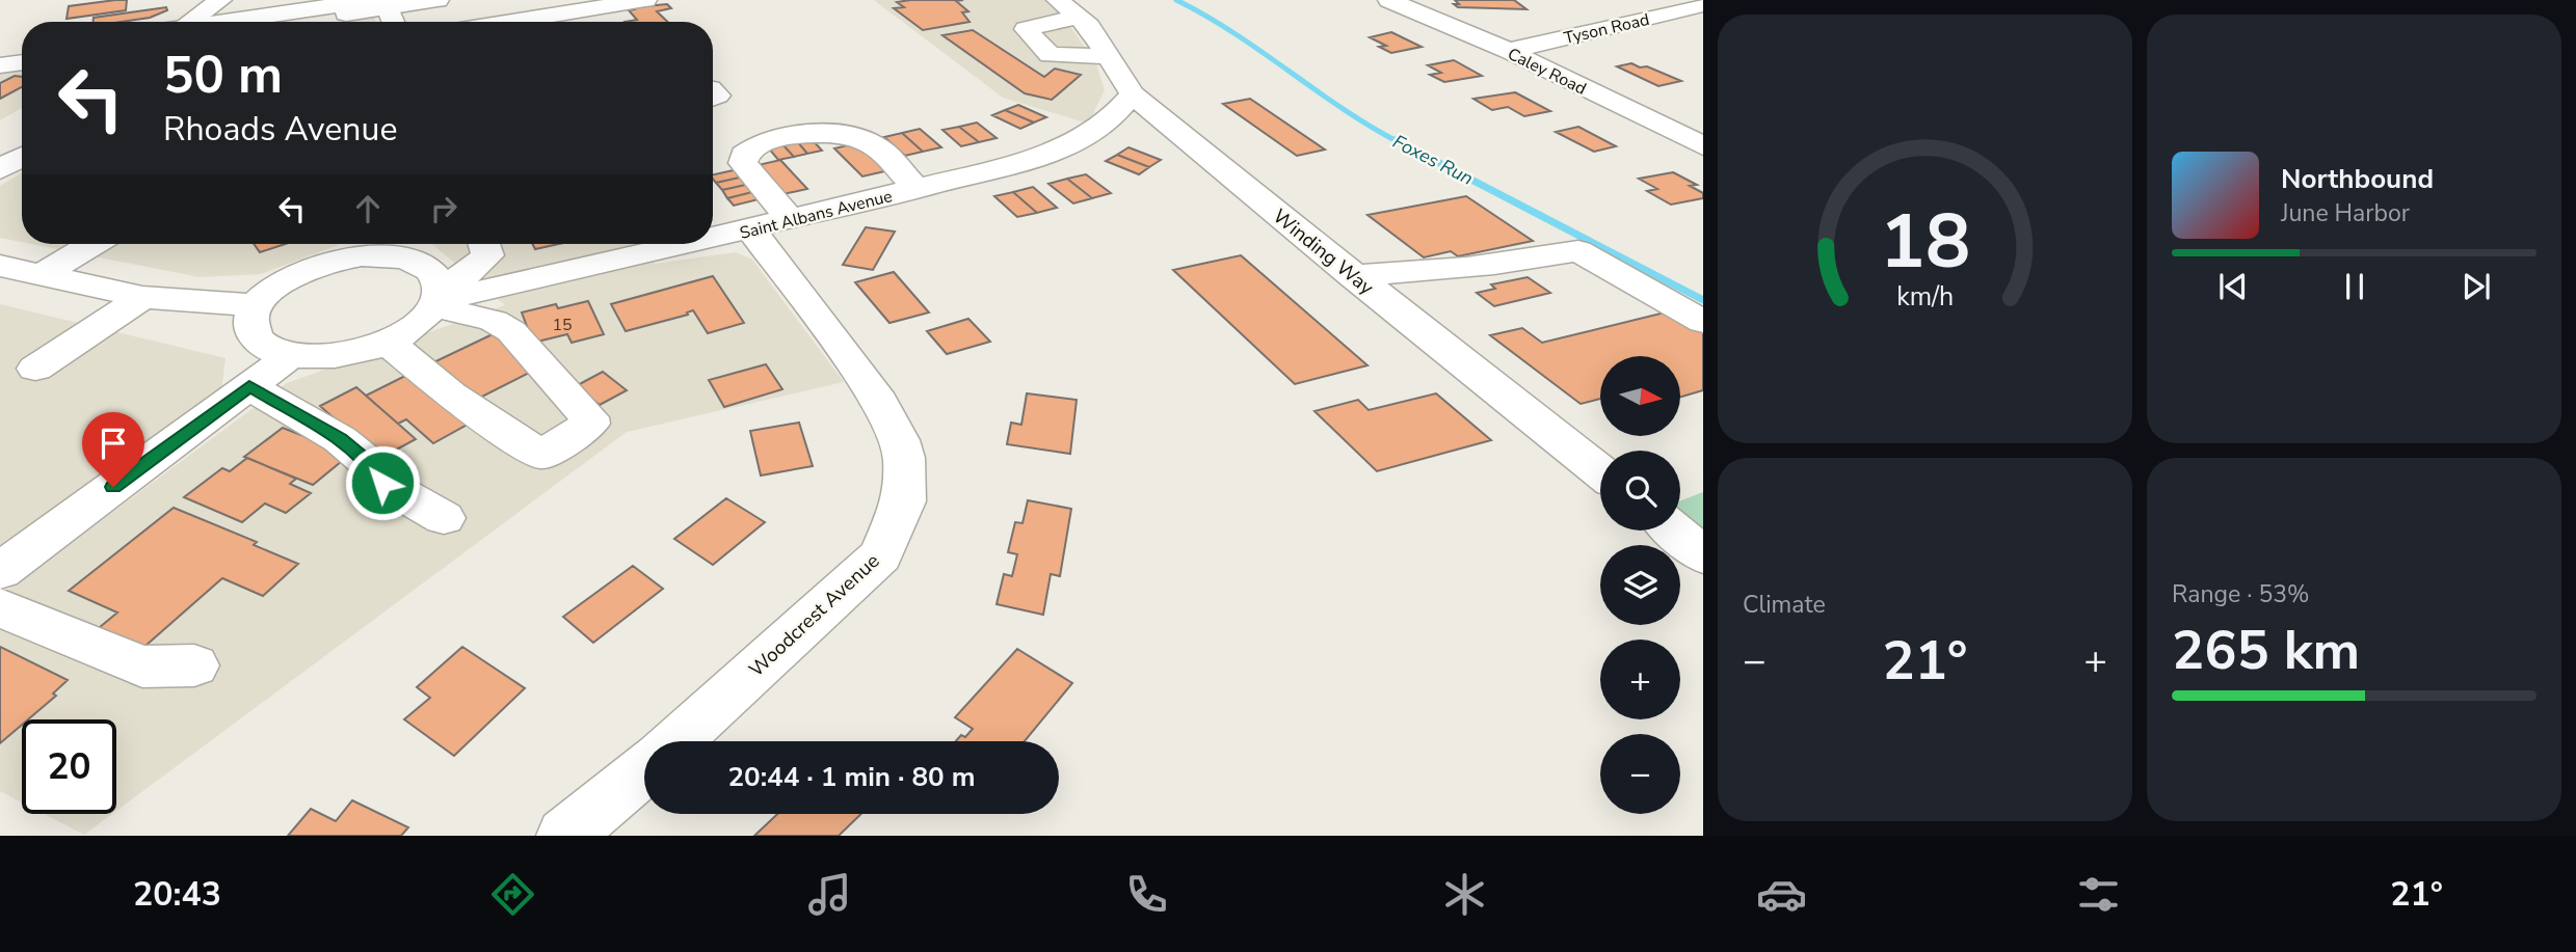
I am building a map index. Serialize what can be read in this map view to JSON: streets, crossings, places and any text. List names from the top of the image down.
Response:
{
  "streets": {
    "main road": [
      "Tyson Road",
      "Caley Road",
      "Saint Albans Avenue",
      "Winding Way",
      "Woodcrest Avenue"
    ]
  },
  "crossings": [
    ["Tyson Road", "Caley Road"],
    ["Saint Albans Avenue", "Winding Way"],
    ["Saint Albans Avenue", "Woodcrest Avenue"]
  ],
  "water": ["Foxes Run"],
  "house_numbers": ["15"],
  "north": "right",
  "page": {
    "turn": ["50 m", "Rhoads Avenue"],
    "song": ["Northbound", "June Harbor"],
    "map_buttons": ["+", "−"],
    "tile": [
      "Climate",
      ["Range · 53%", "265 km"]
    ],
    "heat": ["−", "21°", "+"],
    "limit": "20",
    "trip": "20:44 · 1 min · 80 m",
    "tabs": ["20:43", "21°"],
    "gauge": ["18", "km/h"]
  }
}
